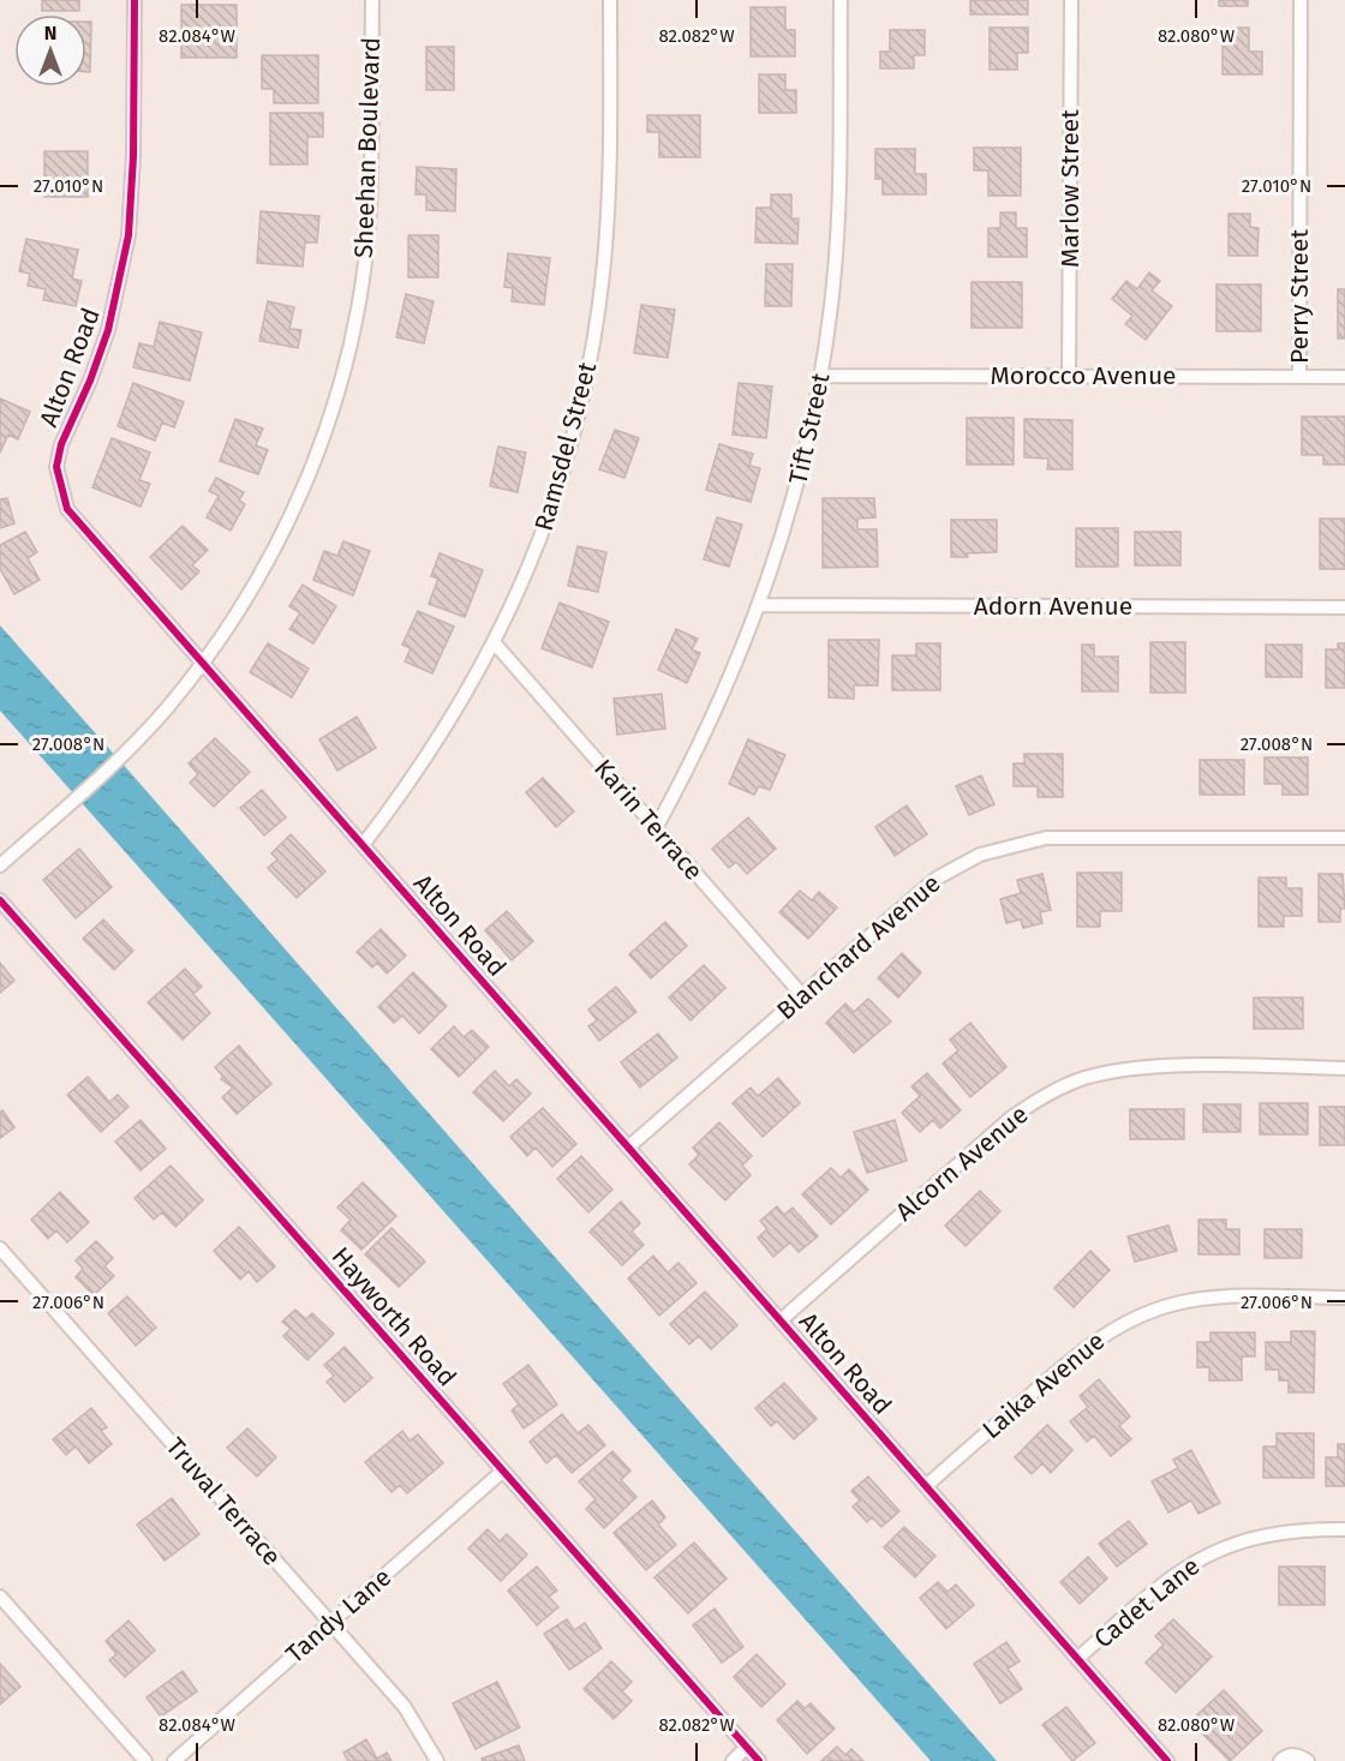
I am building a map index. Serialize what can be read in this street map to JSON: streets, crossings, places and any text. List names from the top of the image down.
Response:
{
  "streets": {
    "street": [
      "Sheehan Boulevard",
      "Marlow Street",
      "Perry Street",
      "Alton Road",
      "Morocco Avenue",
      "Tift Street",
      "Ramsdel Street",
      "Adorn Avenue",
      "Karin Terrace",
      "Blanchard Avenue",
      "Alcorn Avenue",
      "Hayworth Road",
      "Laika Avenue",
      "Truval Terrace",
      "Cadet Lane",
      "Tandy Lane"
    ]
  },
  "crossings": [
    ["Sheehan Boulevard", "Alton Road"],
    ["Marlow Street", "Morocco Avenue"],
    ["Perry Street", "Morocco Avenue"],
    ["Alton Road", "Ramsdel Street"],
    ["Alton Road", "Blanchard Avenue"],
    ["Alton Road", "Alcorn Avenue"],
    ["Alton Road", "Laika Avenue"],
    ["Alton Road", "Cadet Lane"],
    ["Morocco Avenue", "Tift Street"],
    ["Tift Street", "Adorn Avenue"],
    ["Tift Street", "Karin Terrace"],
    ["Ramsdel Street", "Karin Terrace"],
    ["Karin Terrace", "Blanchard Avenue"],
    ["Hayworth Road", "Tandy Lane"],
    ["Truval Terrace", "Tandy Lane"]
  ],
  "north": "top",
  "coordinates": [
    "82.084°W",
    "82.082°W",
    "82.080°W",
    "27.010°N",
    "27.008°N",
    "27.006°N"
  ]
}
